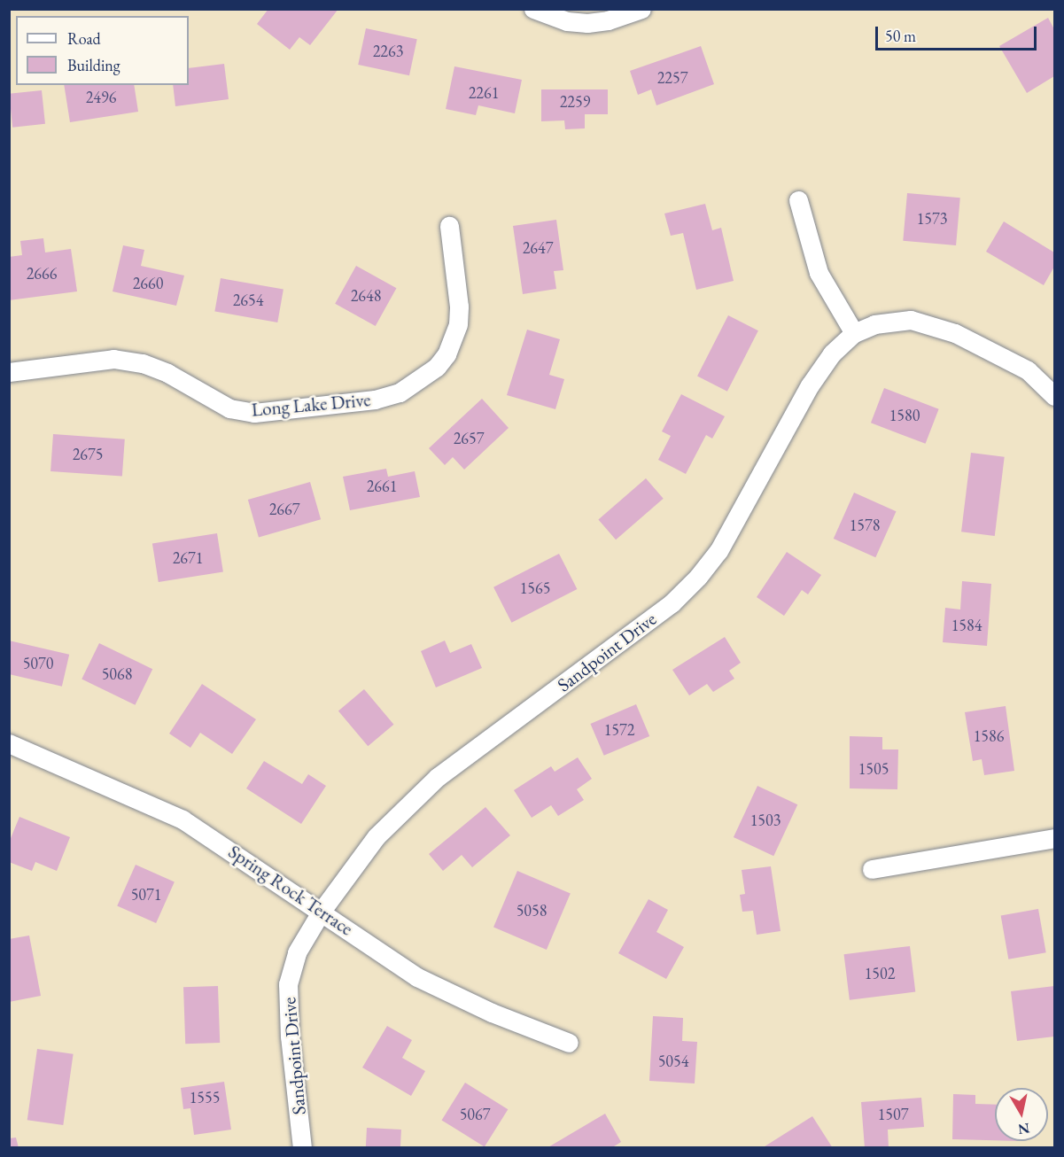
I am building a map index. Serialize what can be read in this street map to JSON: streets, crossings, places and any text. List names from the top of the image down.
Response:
{
  "streets": {
    "street": ["Long Lake Drive", "Sandpoint Drive", "Spring Rock Terrace"]
  },
  "crossings": [
    ["Sandpoint Drive", "Spring Rock Terrace"]
  ],
  "house_numbers": [
    "2263",
    "2257",
    "2261",
    "2496",
    "2259",
    "1573",
    "2647",
    "2666",
    "2660",
    "2648",
    "2654",
    "1580",
    "2657",
    "2675",
    "2661",
    "2667",
    "1578",
    "2671",
    "1565",
    "1584",
    "5070",
    "5068",
    "1572",
    "1586",
    "1505",
    "1503",
    "5071",
    "5058",
    "1502",
    "5054",
    "1555",
    "5067",
    "1507"
  ],
  "legend": ["Road", "Building"],
  "scale_bar": "50 m",
  "north": "bottom"
}
